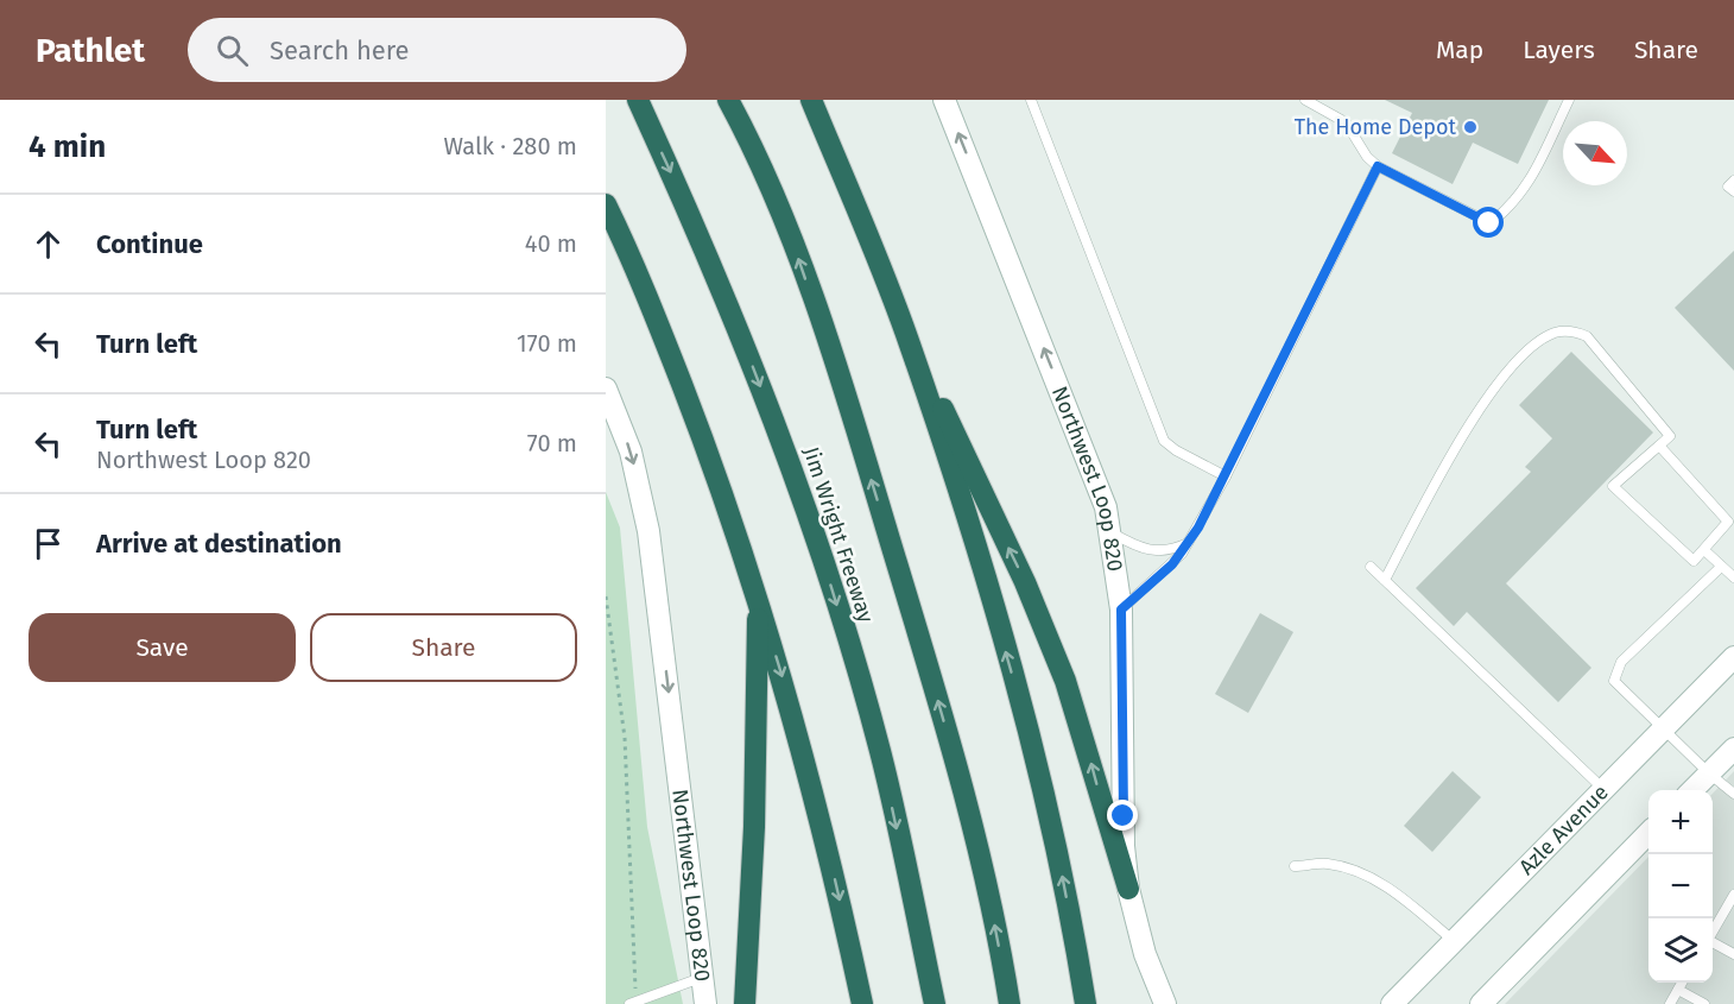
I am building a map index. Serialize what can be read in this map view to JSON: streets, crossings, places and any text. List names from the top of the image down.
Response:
{
  "streets": {
    "highway": ["Jim Wright Freeway"],
    "main road": ["Northwest Loop 820", "Azle Avenue"]
  },
  "places": ["The Home Depot"],
  "north": "bottom right",
  "page": {
    "header": "Pathlet",
    "search": "Search here",
    "nav": ["Map", "Layers", "Share"],
    "heading": ["4 min", "Walk · 280 m"],
    "list": [
      ["Continue", "40 m"],
      ["Turn left", "170 m"],
      ["Turn left", "Northwest Loop 820", "70 m"],
      "Arrive at destination"
    ],
    "buttons": ["Save", "Share"],
    "map_buttons": ["+", "−"]
  }
}
